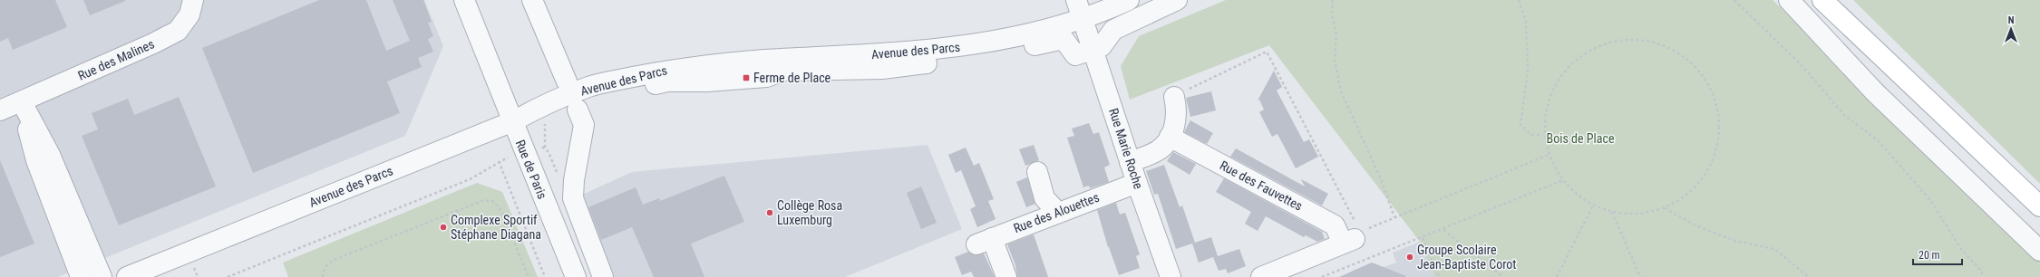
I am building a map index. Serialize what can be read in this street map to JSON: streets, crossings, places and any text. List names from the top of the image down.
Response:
{
  "streets": {
    "street": [
      "Avenue des Parcs",
      "Rue des Malines",
      "Rue Marie Roche",
      "Rue de Paris",
      "Rue des Fauvettes",
      "Rue des Alouettes"
    ]
  },
  "crossings": [
    ["Avenue des Parcs", "Rue Marie Roche"],
    ["Avenue des Parcs", "Rue de Paris"],
    ["Rue Marie Roche", "Rue des Alouettes"]
  ],
  "parks": ["Bois de Place"],
  "places": {
    "transit": ["Ferme de Place"],
    "other": ["Collège Rosa Luxemburg", "Complexe Sportif Stéphane Diagana", "Groupe Scolaire Jean-Baptiste Corot"]
  },
  "scale_bar": "20 m",
  "north": "top"
}
